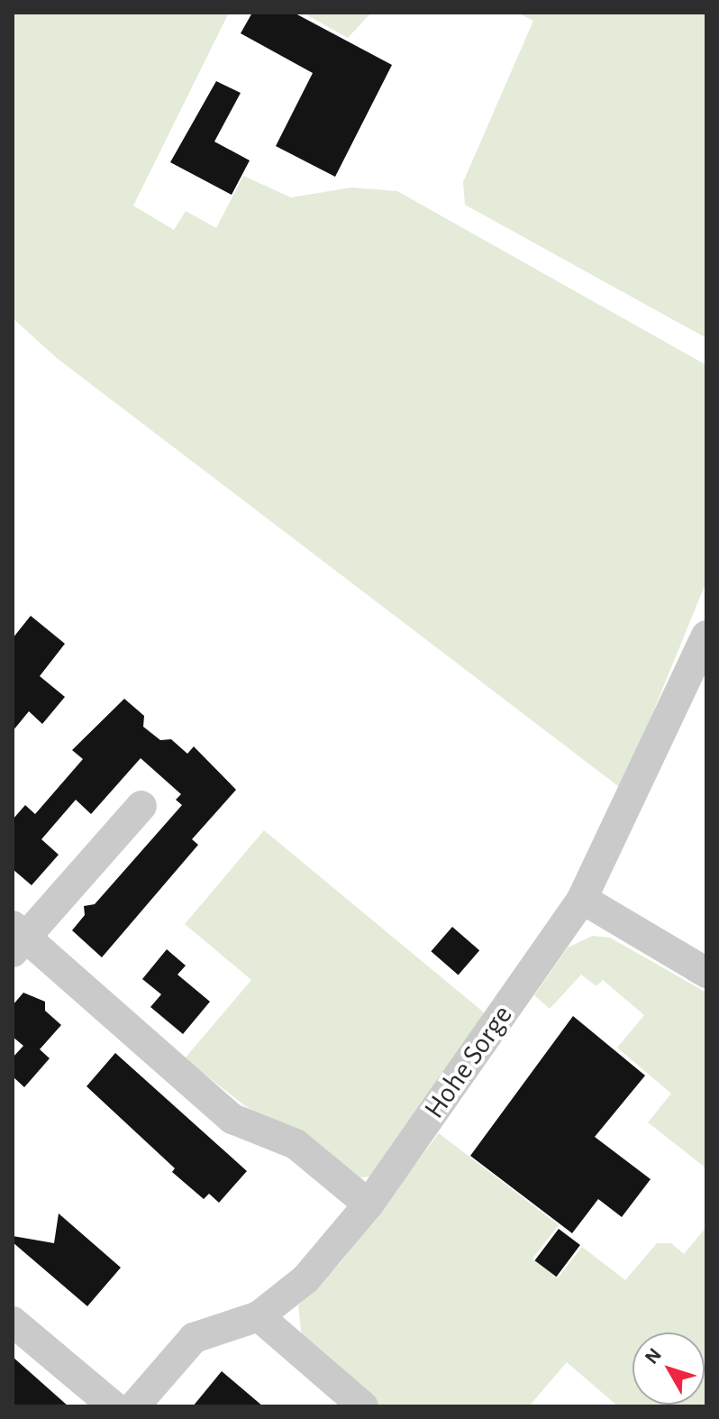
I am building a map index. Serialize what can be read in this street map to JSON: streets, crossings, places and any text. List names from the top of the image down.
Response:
{
  "streets": {
    "street": ["Hohe Sorge"]
  },
  "north": "top left"
}
